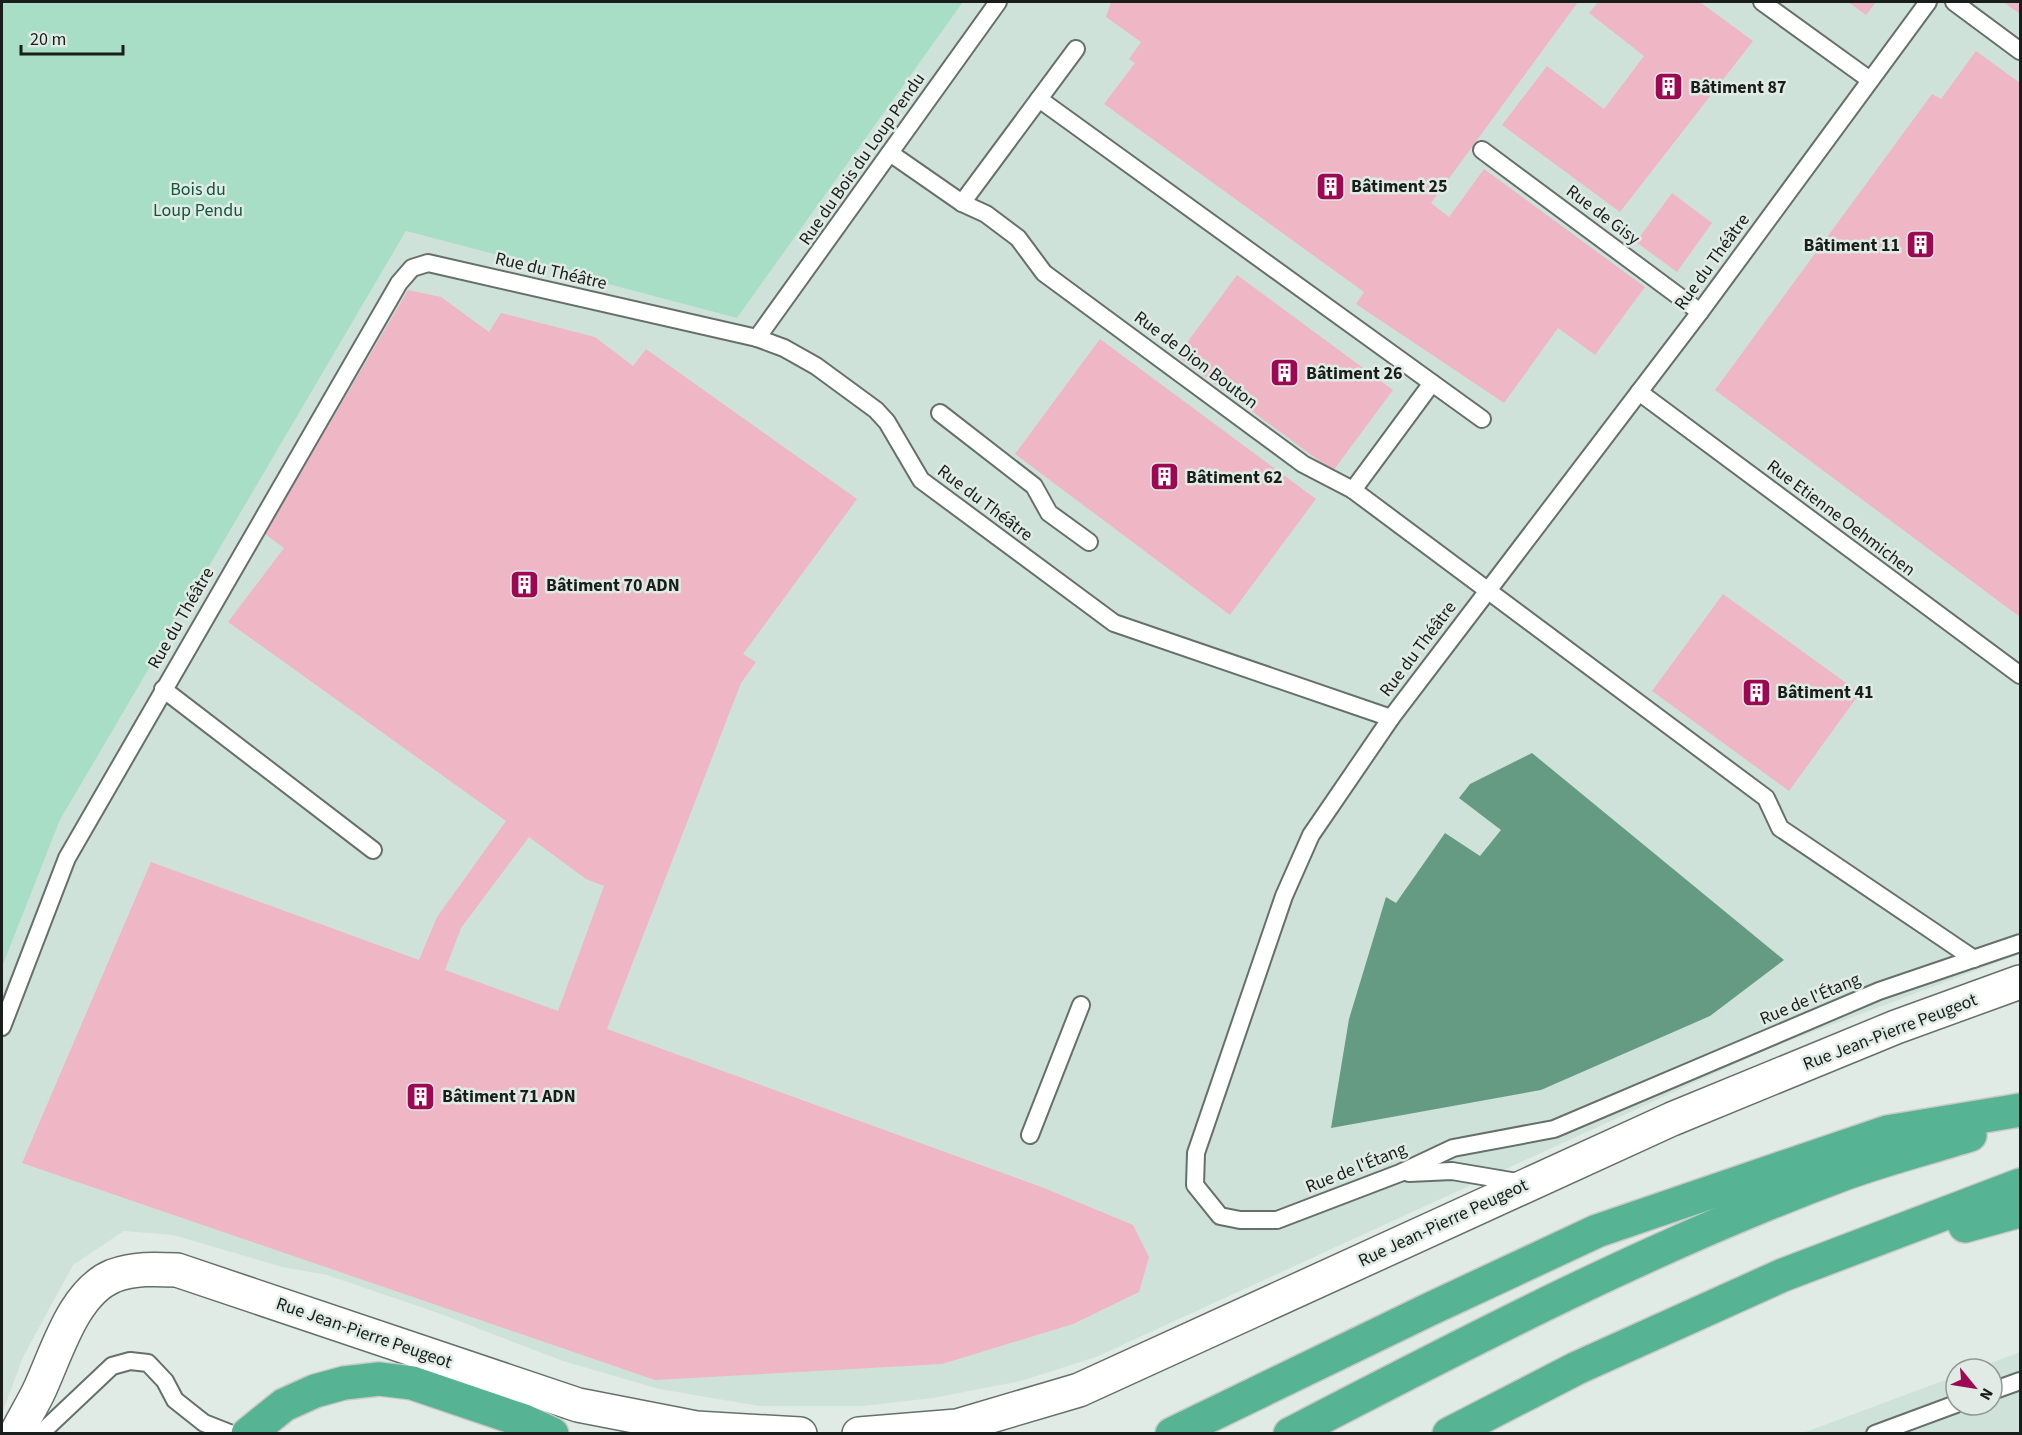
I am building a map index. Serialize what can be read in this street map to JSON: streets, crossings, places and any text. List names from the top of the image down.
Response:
{
  "streets": {
    "street": ["Rue Jean-Pierre Peugeot"],
    "lane": [
      "Rue du Bois du Loup Pendu",
      "Rue de Gisy",
      "Rue du Théâtre",
      "Rue de Dion Bouton",
      "Rue Etienne Oehmichen",
      "Rue de l'Étang"
    ]
  },
  "crossings": [
    ["Rue du Bois du Loup Pendu", "Rue du Théâtre"],
    ["Rue du Bois du Loup Pendu", "Rue de Dion Bouton"],
    ["Rue de Gisy", "Rue du Théâtre"],
    ["Rue du Théâtre", "Rue de Dion Bouton"],
    ["Rue du Théâtre", "Rue Etienne Oehmichen"],
    ["Rue du Théâtre", "Rue de l'Étang"],
    ["Rue de Dion Bouton", "Rue de l'Étang"]
  ],
  "parks": ["Bois du Loup Pendu"],
  "places": {
    "building": [
      "Bâtiment 87",
      "Bâtiment 25",
      "Bâtiment 11",
      "Bâtiment 26",
      "Bâtiment 62",
      "Bâtiment 70 ADN",
      "Bâtiment 41",
      "Bâtiment 71 ADN"
    ]
  },
  "scale_bar": "20 m",
  "north": "bottom right"
}
